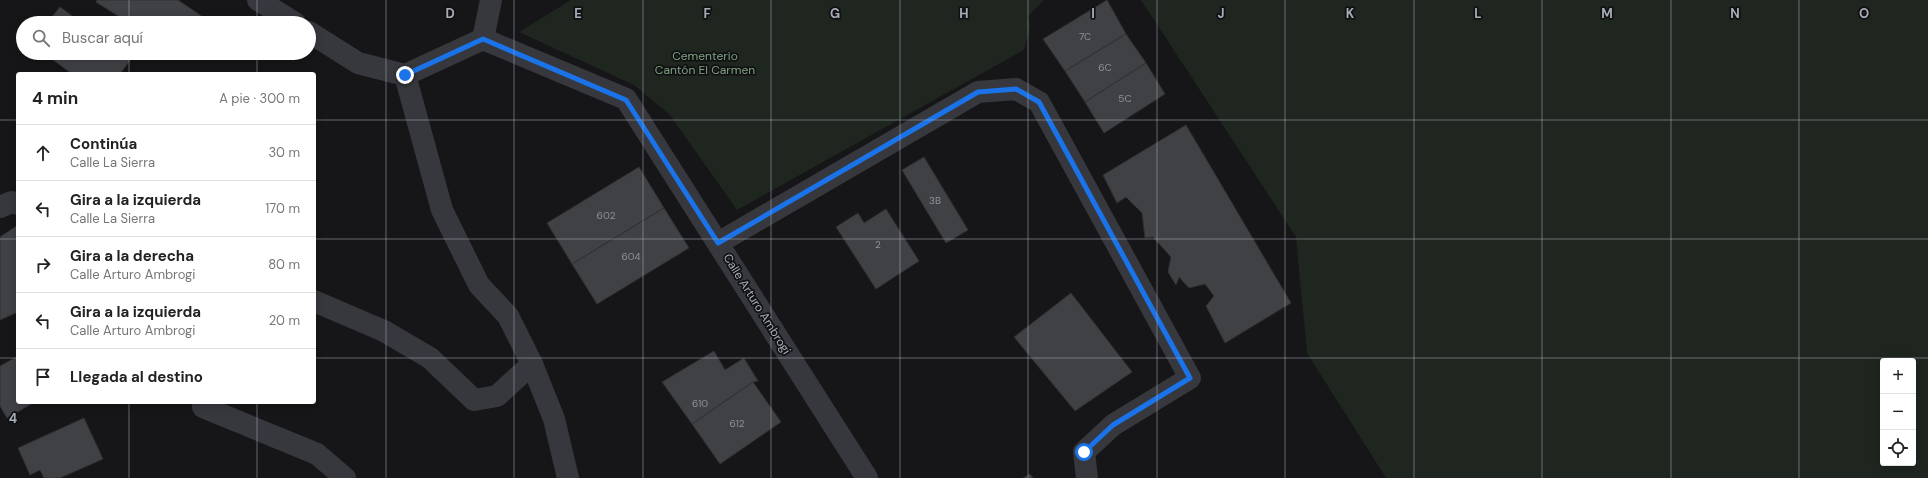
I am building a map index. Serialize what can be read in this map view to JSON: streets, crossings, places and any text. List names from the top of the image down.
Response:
{
  "streets": {
    "street": ["Calle Arturo Ambrogi"]
  },
  "parks": ["Cementerio Cantón El Carmen"],
  "house_numbers": [
    "7C",
    "6C",
    "5C",
    "3B",
    "602",
    "2",
    "604",
    "610",
    "612"
  ],
  "page": {
    "search": "Buscar aquí",
    "heading": ["4 min", "A pie · 300 m"],
    "list": [
      ["Continúa", "Calle La Sierra", "30 m"],
      ["Gira a la izquierda", "Calle La Sierra", "170 m"],
      ["Gira a la derecha", "Calle Arturo Ambrogi", "80 m"],
      ["Gira a la izquierda", "Calle Arturo Ambrogi", "20 m"],
      "Llegada al destino"
    ],
    "map_buttons": ["+", "−"]
  },
  "grid": {
    "columns": [
      "D",
      "E",
      "F",
      "G",
      "H",
      "I",
      "J",
      "K",
      "L",
      "M",
      "N",
      "O"
    ],
    "rows": ["4"]
  }
}
